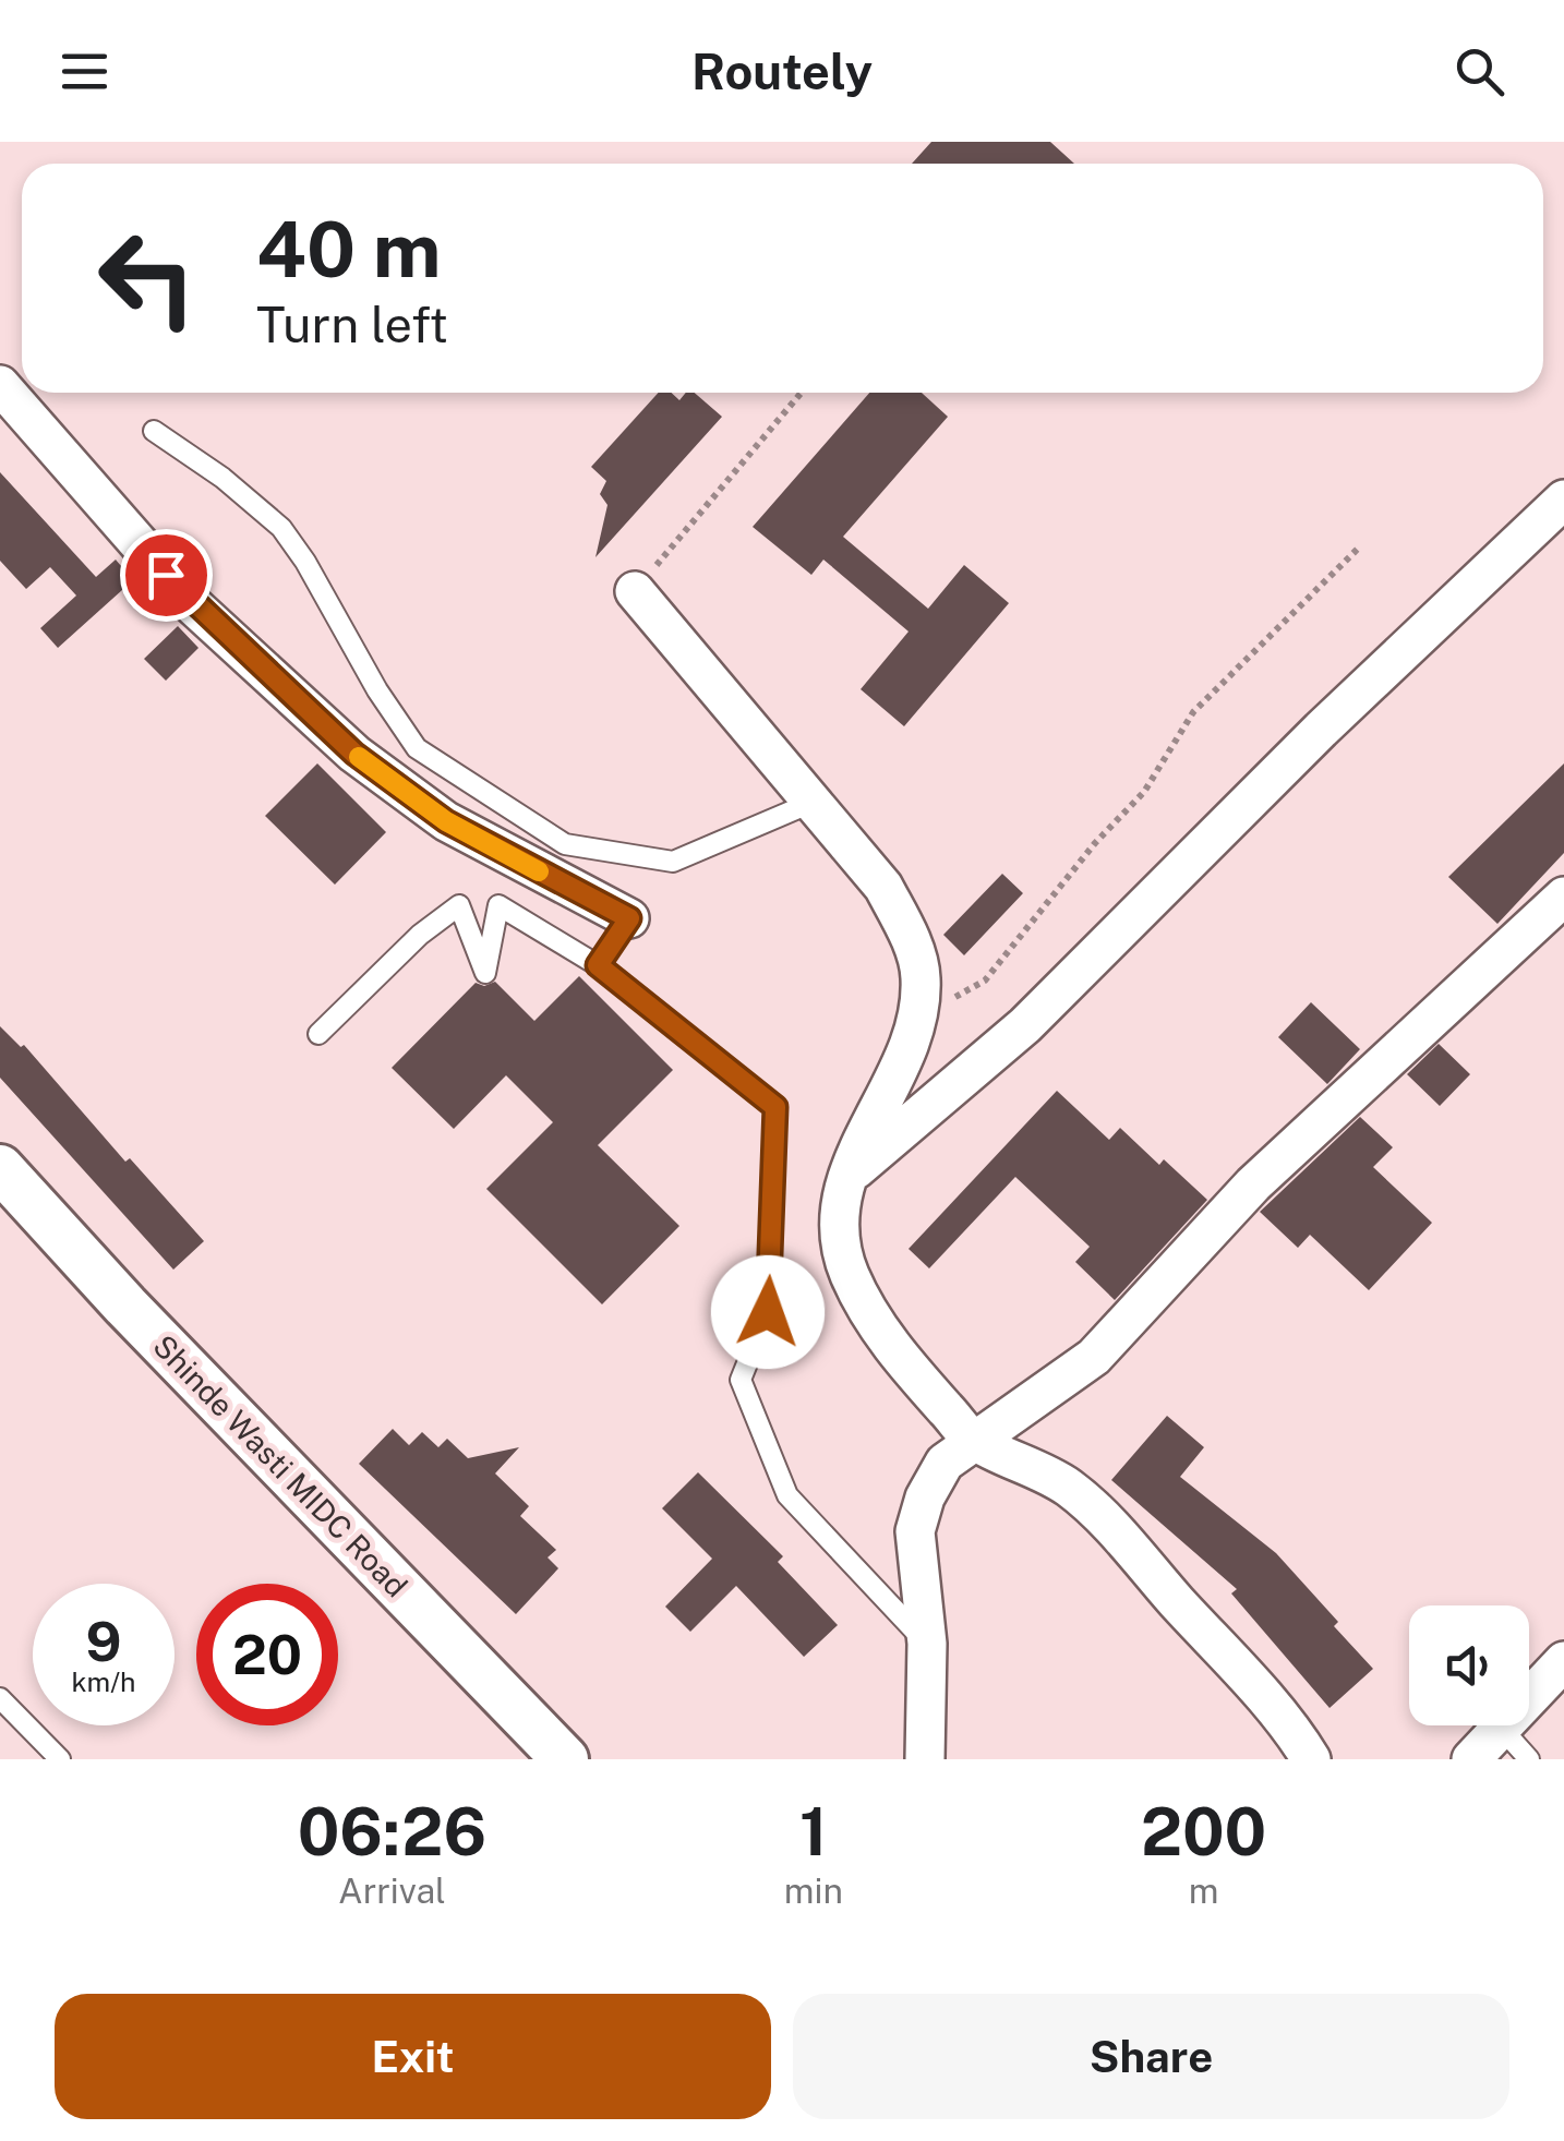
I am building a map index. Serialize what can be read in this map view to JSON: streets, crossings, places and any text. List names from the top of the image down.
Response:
{
  "streets": {
    "street": ["Shinde Wasti MIDC Road"]
  },
  "page": {
    "header": "Routely",
    "turn": ["40 m", "Turn left"],
    "speed": "9 km/h",
    "limit": "20",
    "eta": [
      "06:26",
      "Arrival",
      "1",
      "min",
      "200",
      "m"
    ],
    "buttons": ["Exit", "Share"]
  }
}
